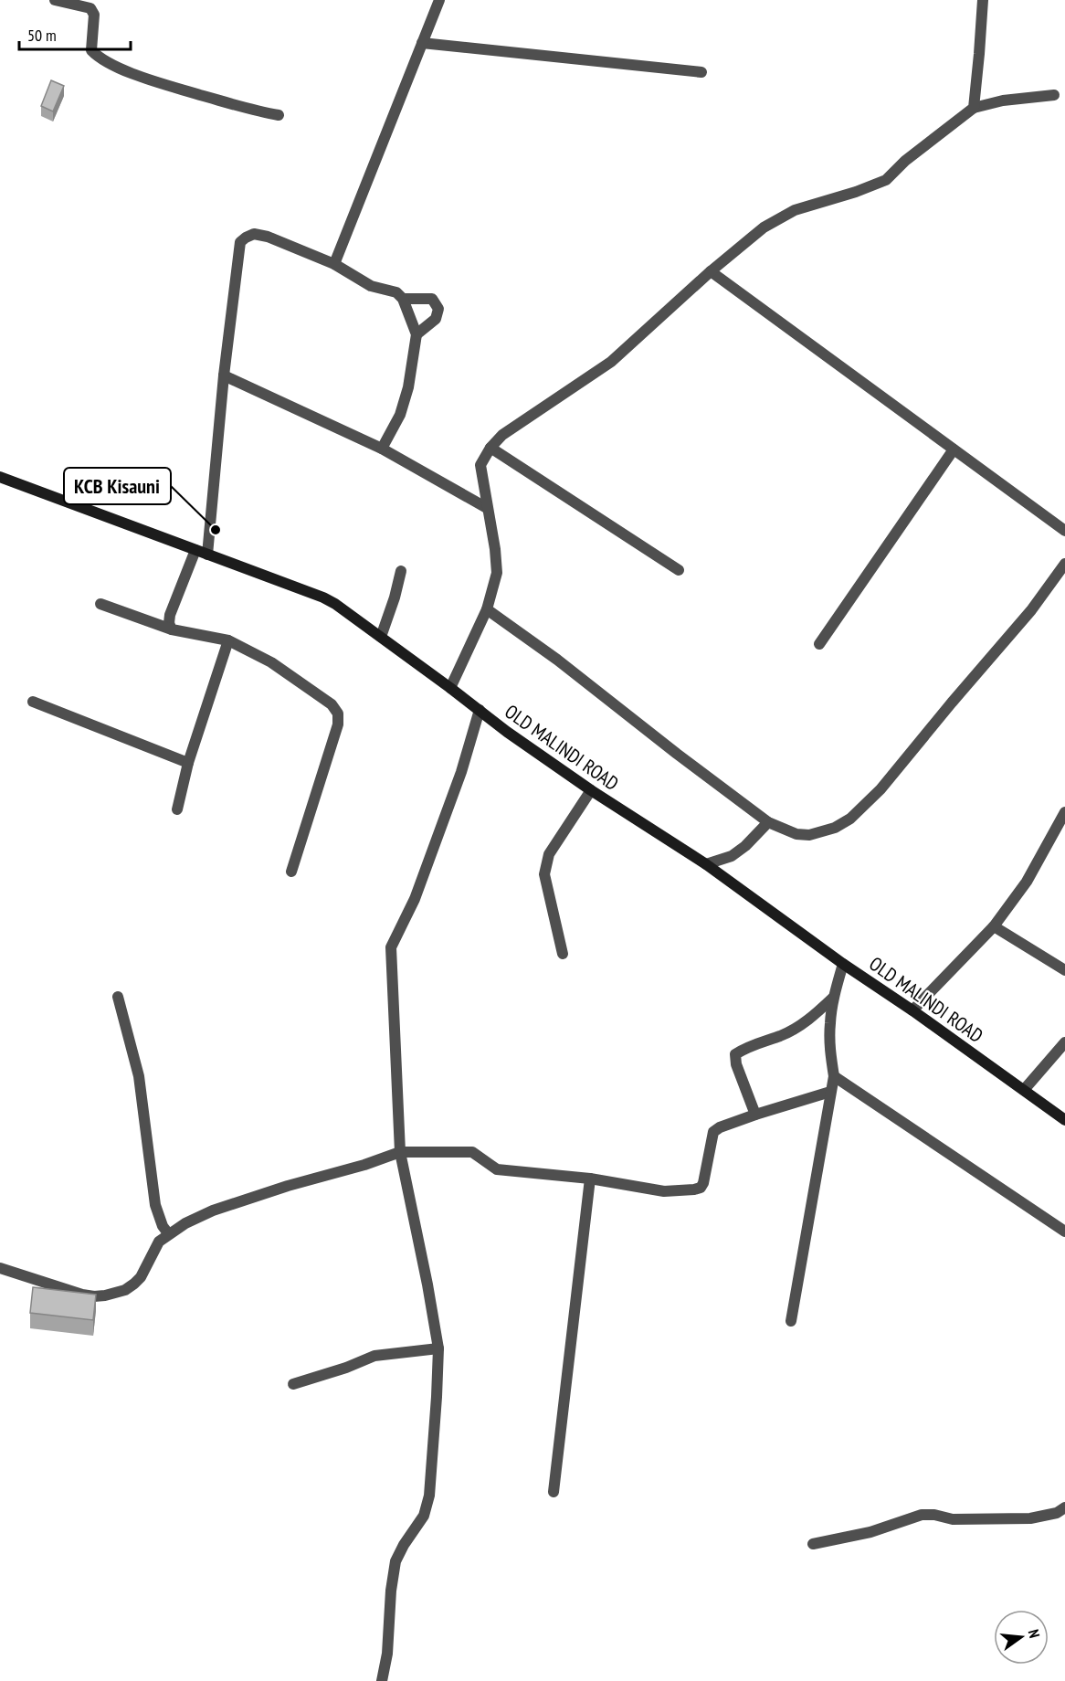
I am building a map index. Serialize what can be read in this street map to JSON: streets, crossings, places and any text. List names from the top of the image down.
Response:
{
  "streets": {
    "main road": ["OLD MALINDI ROAD"]
  },
  "places": ["KCB Kisauni"],
  "scale_bar": "50 m",
  "north": "right"
}
